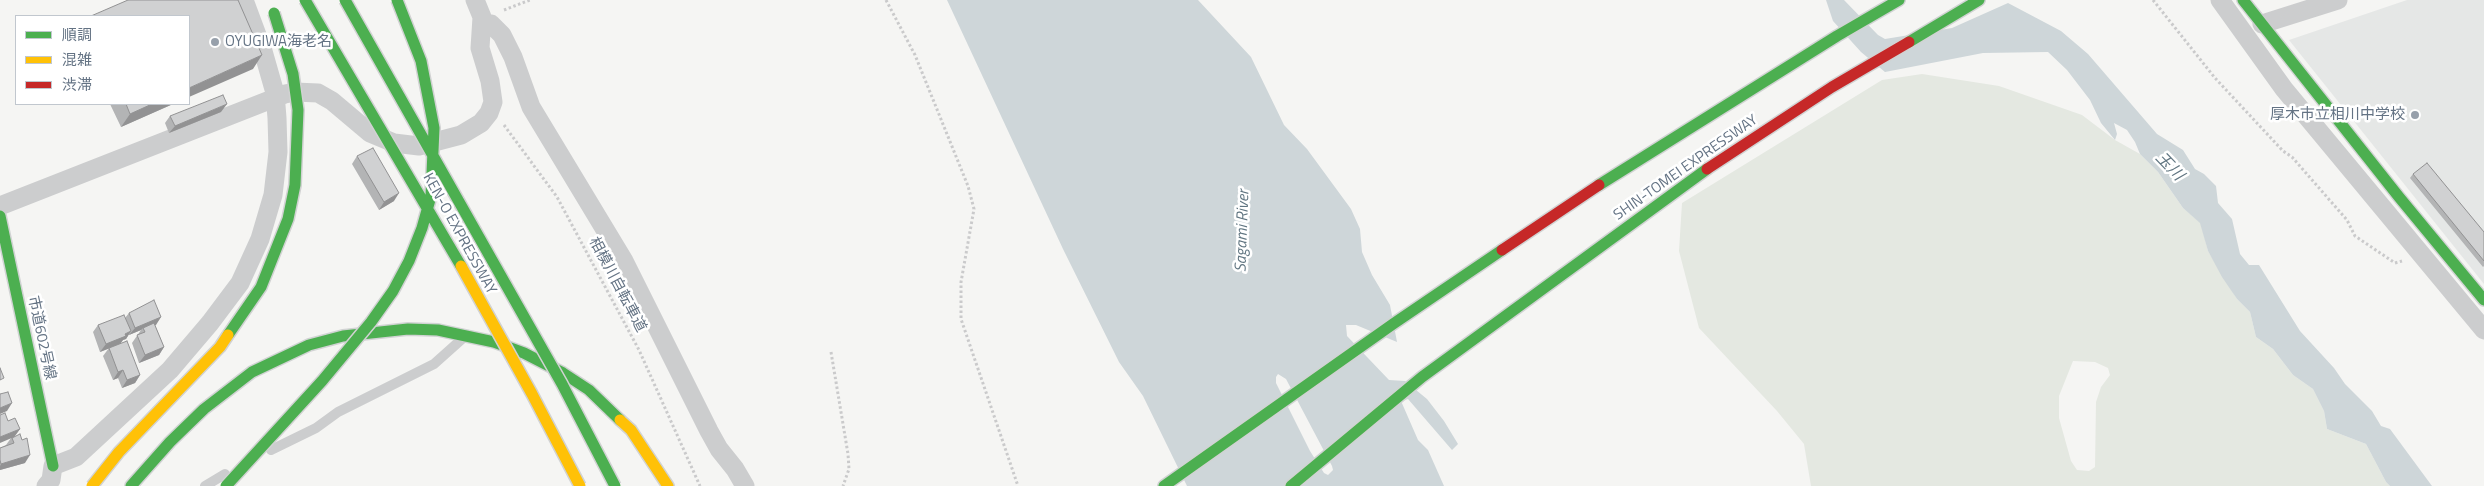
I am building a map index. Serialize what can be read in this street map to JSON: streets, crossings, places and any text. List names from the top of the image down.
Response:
{
  "streets": {
    "main road": ["SHIN-TOMEI EXPRESSWAY", "KEN-O EXPRESSWAY", "市道602号線"],
    "path": ["相模川自転車道"]
  },
  "water": ["玉川", "Sagami River"],
  "places": ["OYUGIWA海老名", "厚木市立相川中学校"],
  "legend": ["順調", "混雑", "渋滞"]
}
